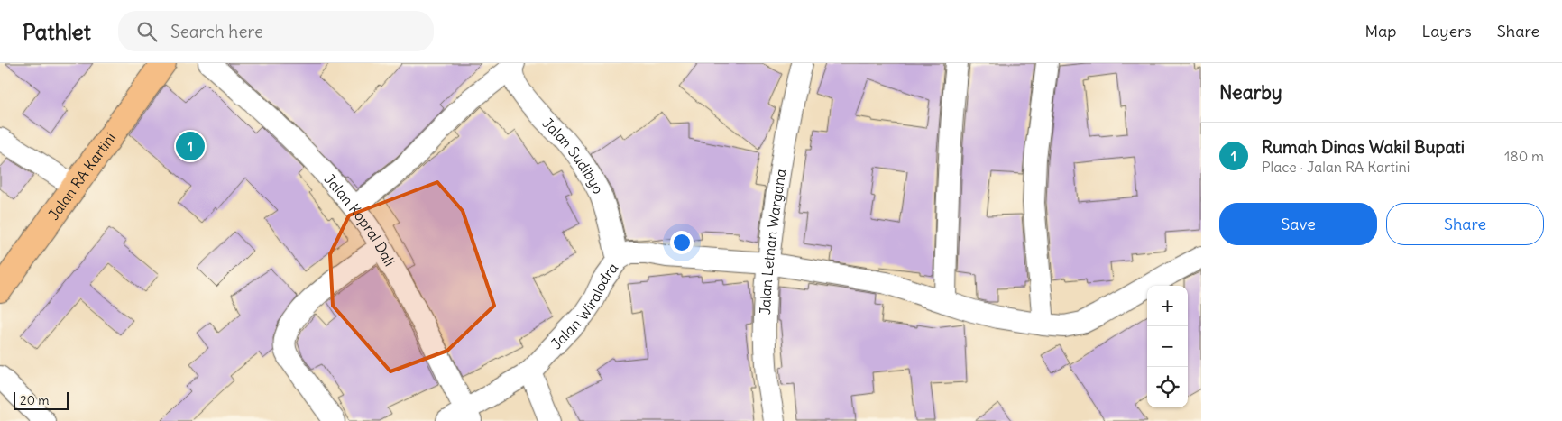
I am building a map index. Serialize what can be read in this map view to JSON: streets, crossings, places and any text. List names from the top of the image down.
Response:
{
  "streets": {
    "main road": ["Jalan RA Kartini"],
    "street": [
      "Jalan Sudibyo",
      "Jalan Kopral Dali",
      "Jalan Letnan Wargana",
      "Jalan Wiralodra"
    ]
  },
  "crossings": [
    ["Jalan Sudibyo", "Jalan Wiralodra"],
    ["Jalan Kopral Dali", "Jalan Wiralodra"],
    ["Jalan Letnan Wargana", "Jalan Wiralodra"]
  ],
  "scale_bar": "20 m",
  "page": {
    "header": "Pathlet",
    "search": "Search here",
    "nav": ["Map", "Layers", "Share"],
    "heading": "Nearby",
    "list": [
      {
        "mark": "1",
        "name": "Rumah Dinas Wakil Bupati",
        "note": "Place · Jalan RA Kartini",
        "value": "180 m"
      }
    ],
    "pins": "1",
    "buttons": ["Save", "Share"],
    "map_buttons": ["+", "−"],
    "scale": "20 m"
  }
}
